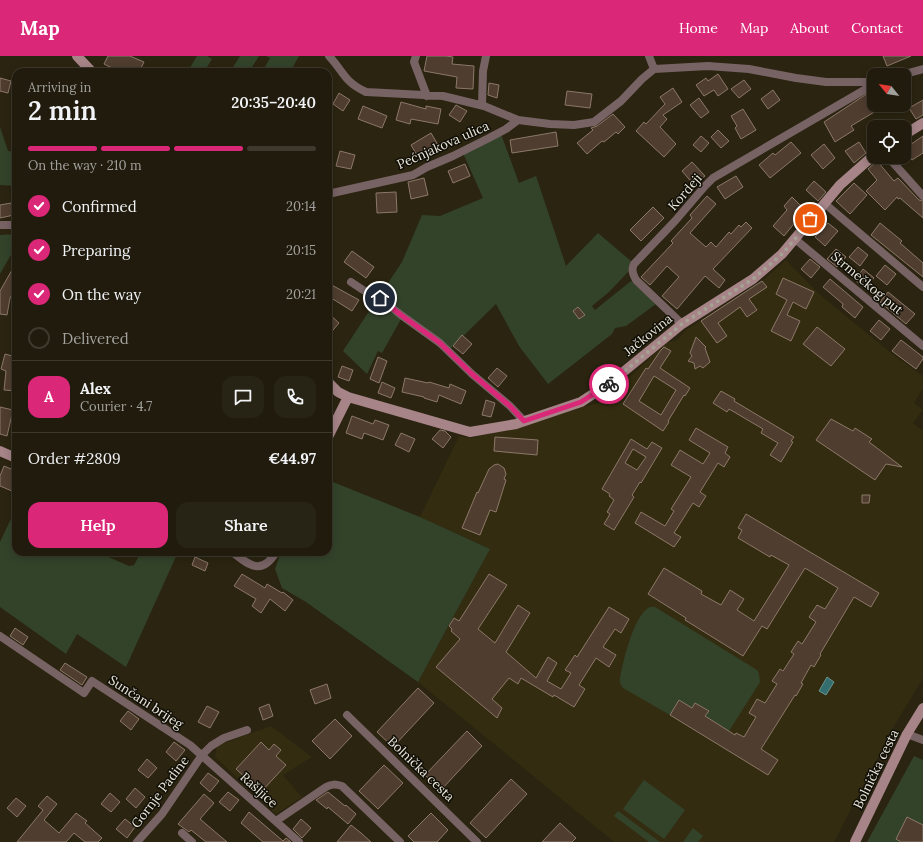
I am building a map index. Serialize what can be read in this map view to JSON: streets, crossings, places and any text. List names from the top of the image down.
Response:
{
  "streets": {
    "street": [
      "Pećnjakova ulica",
      "Kordeji",
      "Strmečkog put",
      "Jačkovina",
      "Sunčani brijeg",
      "Bolnička cesta",
      "Rašljice",
      "Gornje Padine"
    ]
  },
  "crossings": [
    ["Kordeji", "Jačkovina"],
    ["Strmečkog put", "Jačkovina"],
    ["Sunčani brijeg", "Rašljice"],
    ["Sunčani brijeg", "Gornje Padine"],
    ["Rašljice", "Gornje Padine"]
  ],
  "north": "top left",
  "page": {
    "header": "Map",
    "nav": [
      "Home",
      "Map",
      "About",
      "Contact"
    ],
    "heading": ["2 min", "Arriving in", "20:35–20:40"],
    "panel": [
      "Alex",
      "Courier · 4.7",
      "Order #2809",
      "€44.97"
    ],
    "bar": "On the way · 210 m",
    "list": [
      ["Confirmed", "20:14"],
      ["Preparing", "20:15"],
      ["On the way", "20:21"],
      "Delivered"
    ],
    "round": "A",
    "buttons": ["Help", "Share"]
  }
}
